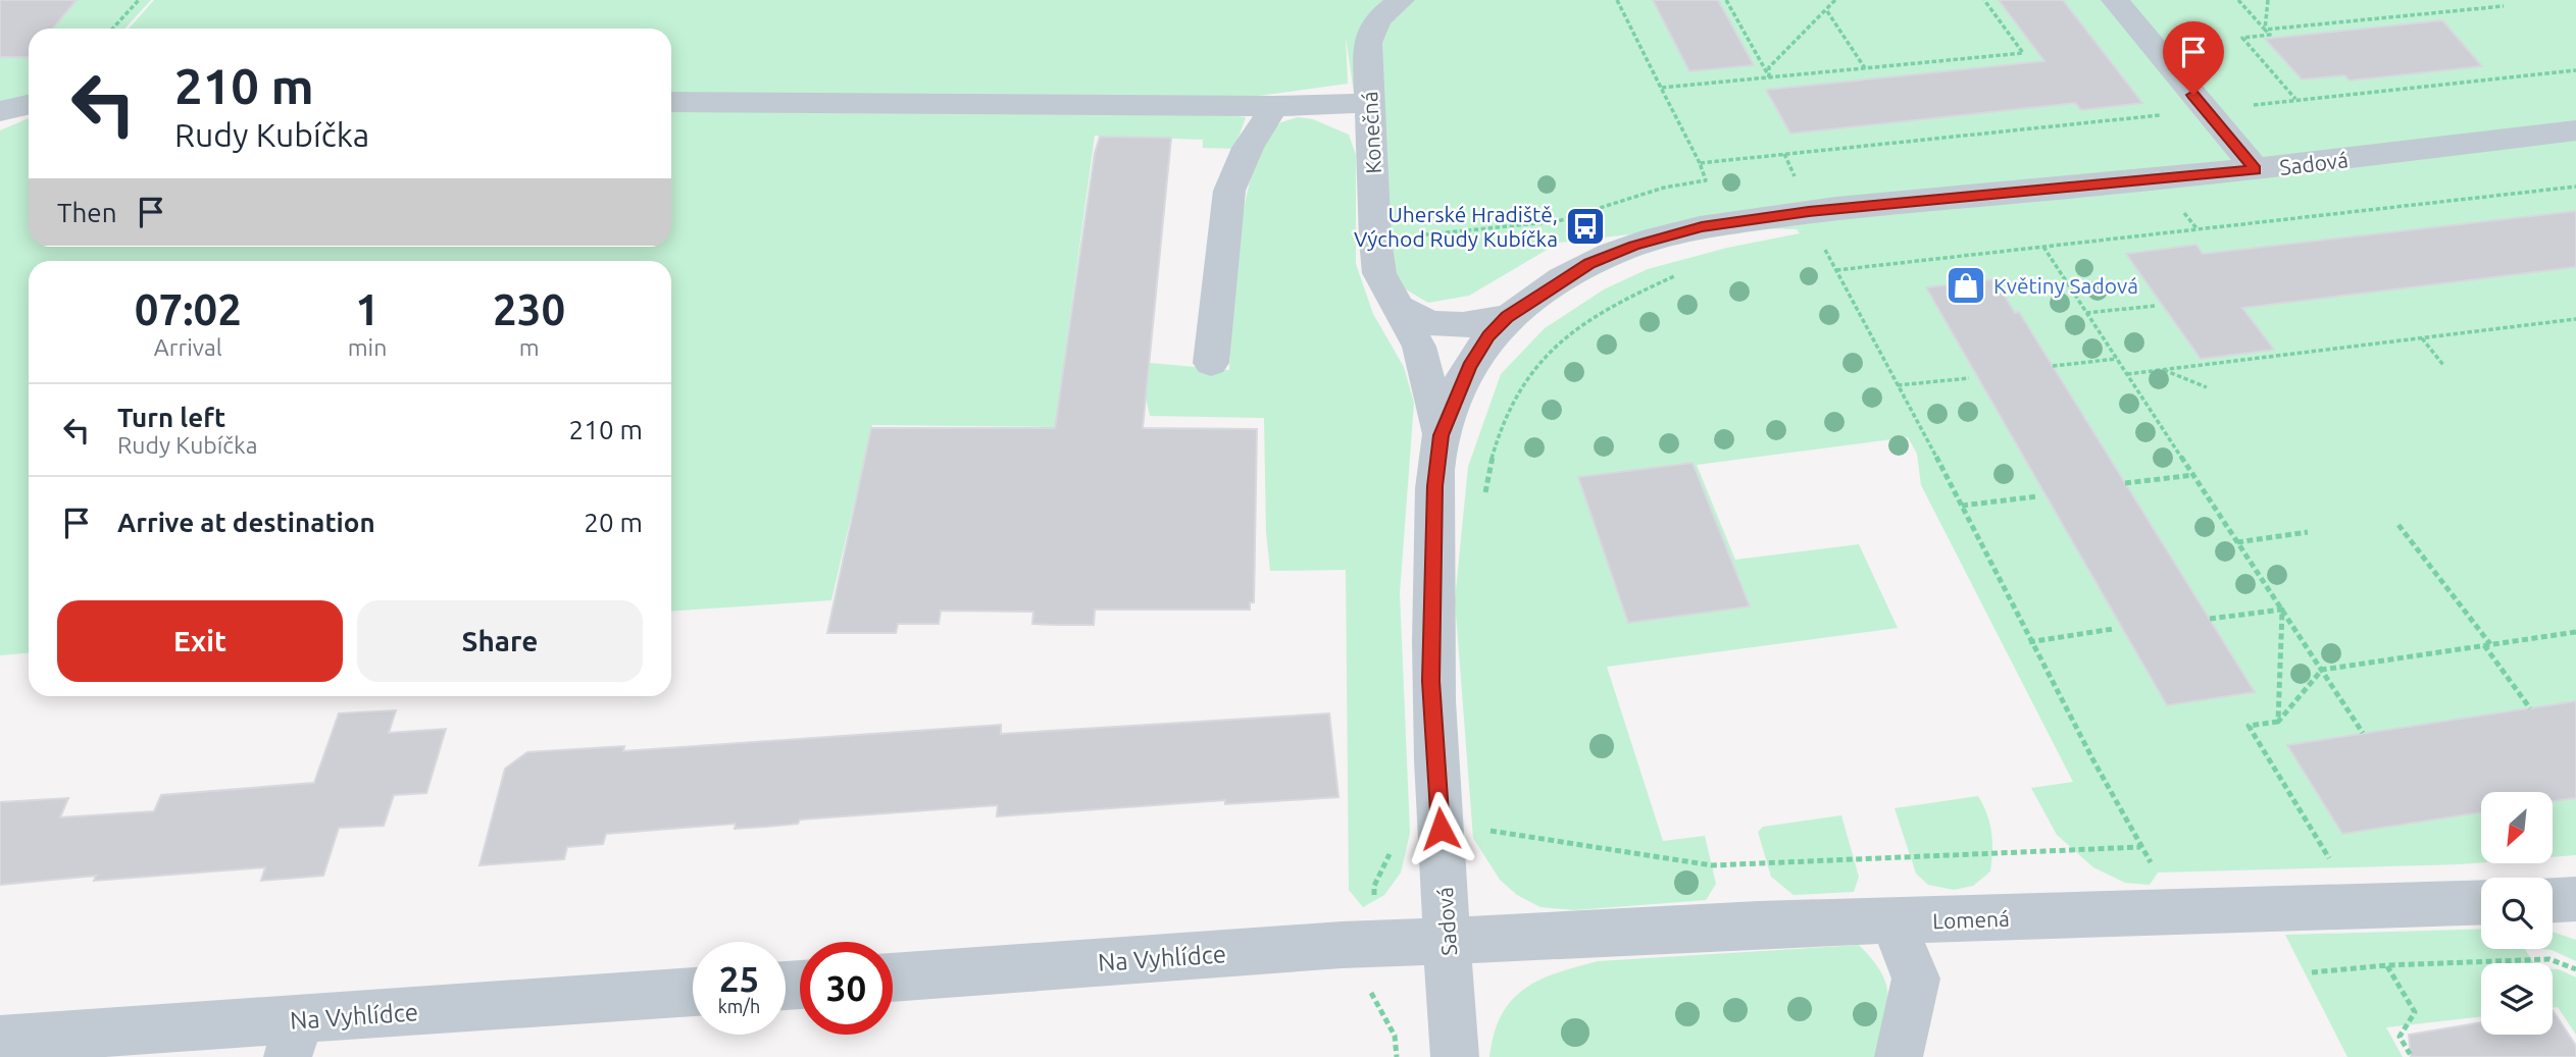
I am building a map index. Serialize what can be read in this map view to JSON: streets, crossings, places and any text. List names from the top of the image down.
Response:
{
  "streets": {
    "street": [
      "Konečná",
      "Sadová",
      "Lomená",
      "Na Vyhlídce"
    ]
  },
  "crossings": [
    ["Konečná", "Sadová"],
    ["Sadová", "Lomená"],
    ["Sadová", "Na Vyhlídce"],
    ["Lomená", "Na Vyhlídce"]
  ],
  "places": {
    "bus stop": ["Uherské Hradiště, Východ Rudy Kubíčka"],
    "shop": ["Květiny Sadová"]
  },
  "north": "bottom left",
  "page": {
    "turn": ["210 m", "Rudy Kubíčka"],
    "then": "Then",
    "eta": [
      "07:02",
      "Arrival",
      "1",
      "min",
      "230",
      "m"
    ],
    "list": [
      {
        "name": "Turn left",
        "note": "Rudy Kubíčka",
        "value": "210 m"
      },
      {
        "name": "Arrive at destination",
        "value": "20 m"
      }
    ],
    "buttons": ["Exit", "Share"],
    "speed": "25 km/h",
    "limit": "30"
  }
}
